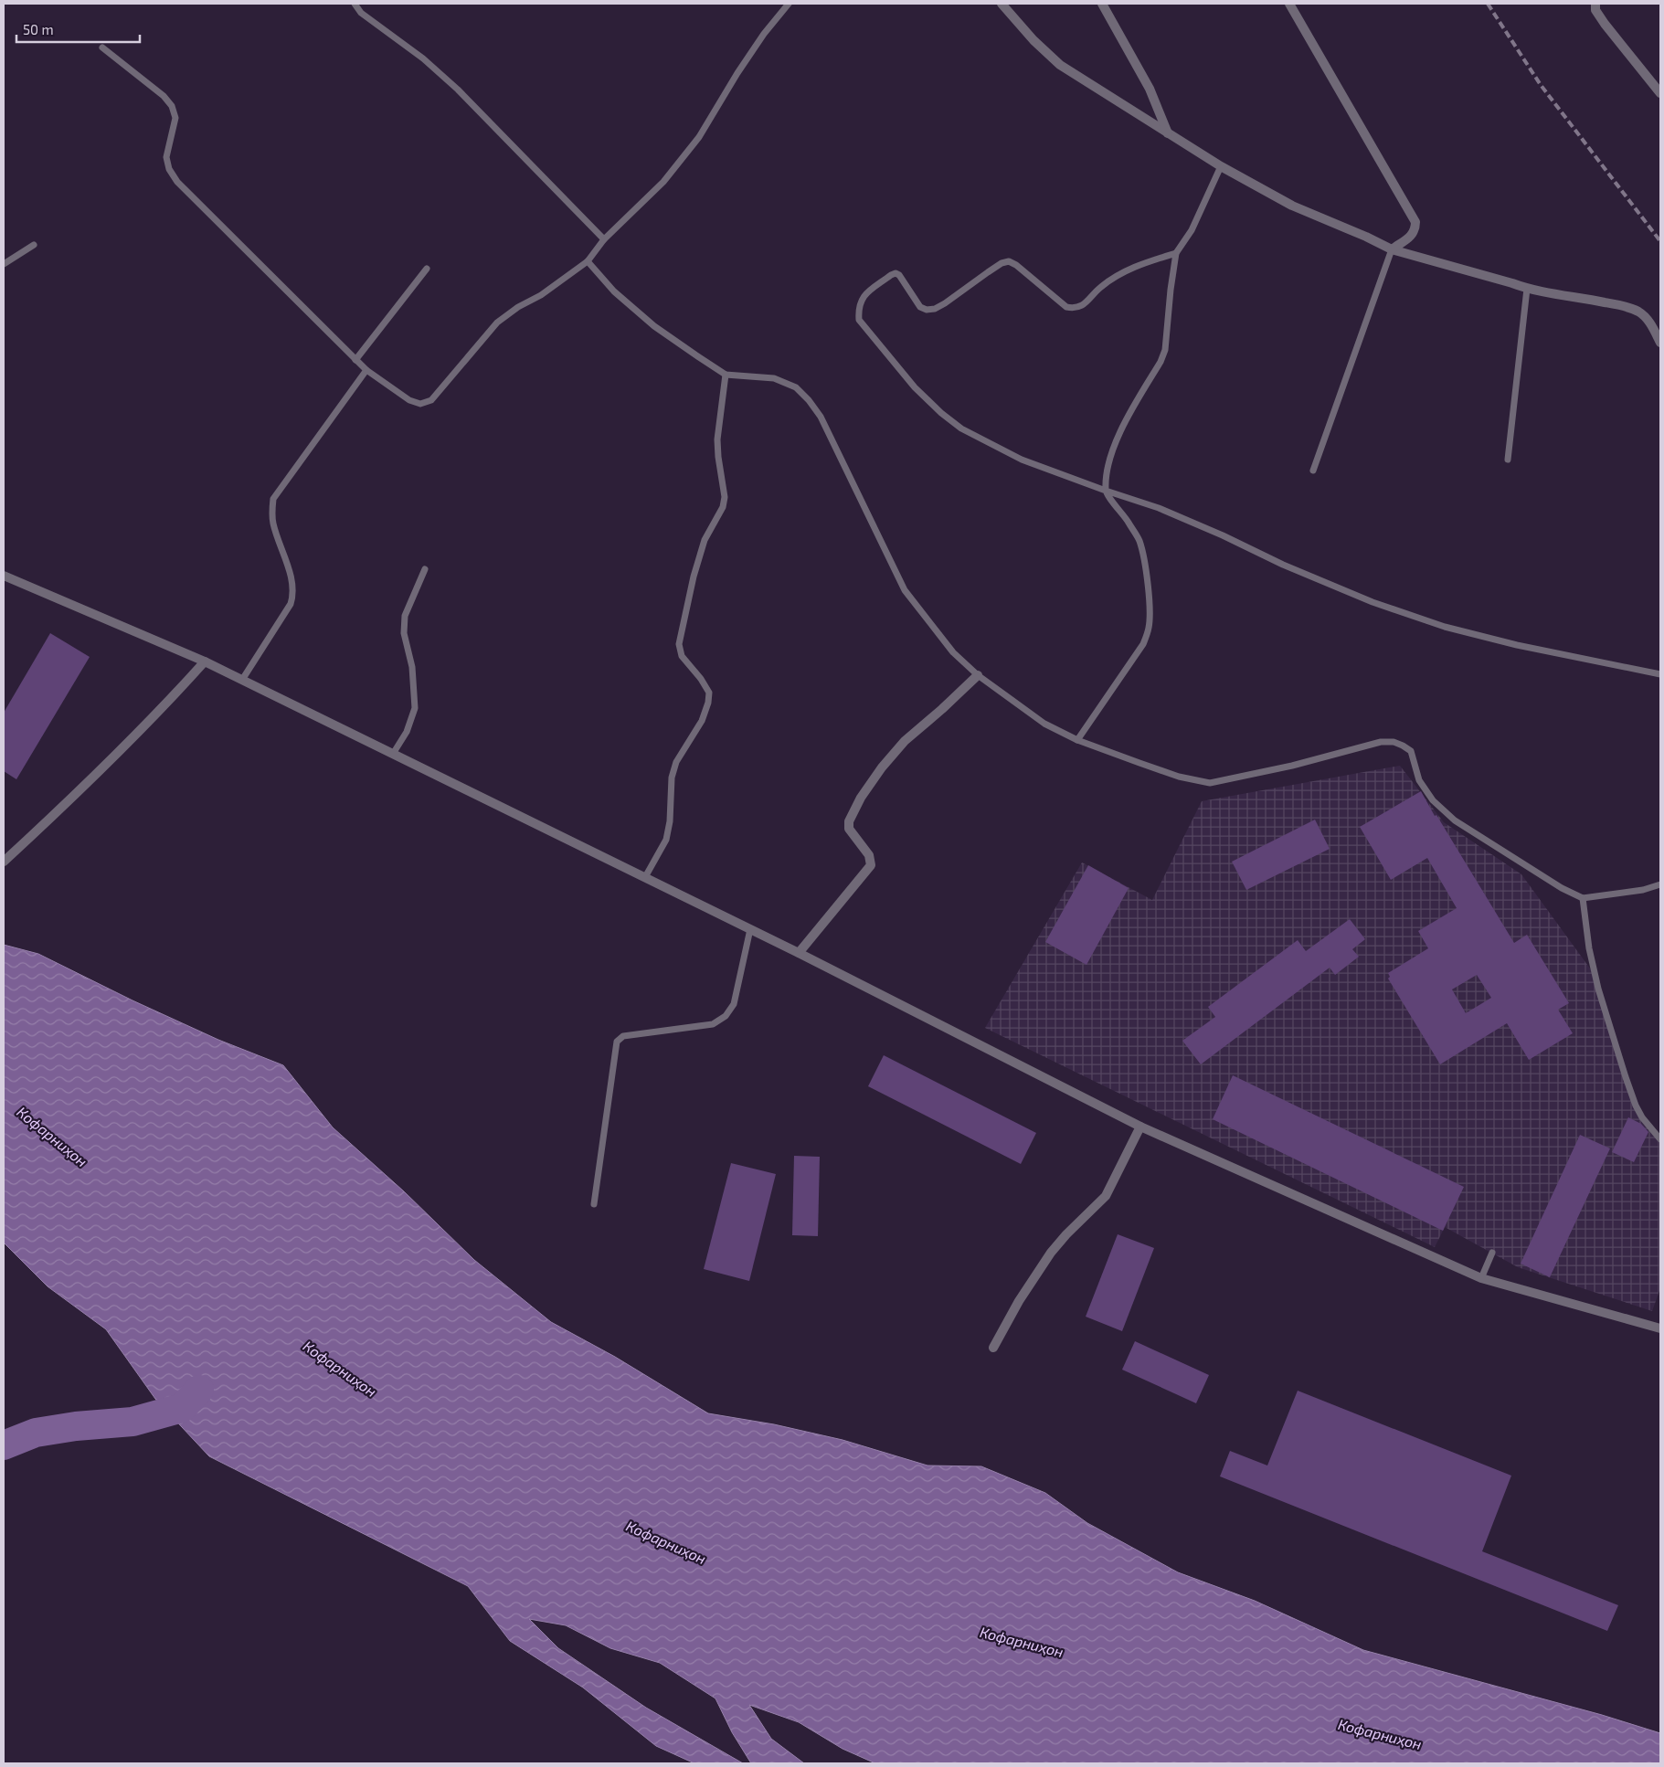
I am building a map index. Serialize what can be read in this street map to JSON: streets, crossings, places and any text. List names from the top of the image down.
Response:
{
  "water": ["Кофарниҳон"],
  "scale_bar": "50 m"
}
